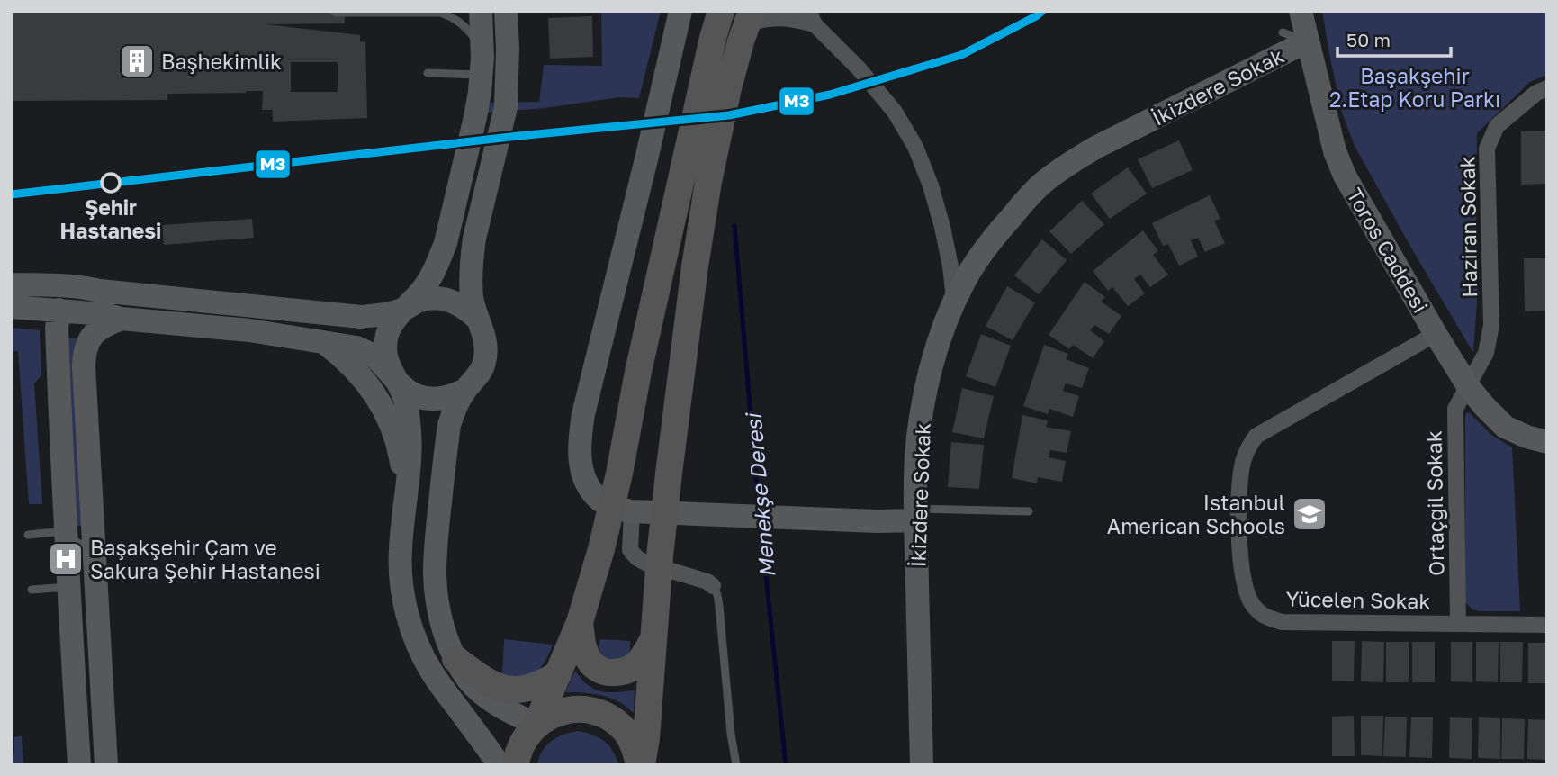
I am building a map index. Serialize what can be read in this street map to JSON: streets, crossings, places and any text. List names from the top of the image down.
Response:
{
  "streets": {
    "street": [
      "İkizdere Sokak",
      "Haziran Sokak",
      "Toros Caddesi",
      "Ortaçgil Sokak",
      "Yücelen Sokak"
    ]
  },
  "crossings": [
    ["İkizdere Sokak", "Toros Caddesi"],
    ["Haziran Sokak", "Toros Caddesi"],
    ["Haziran Sokak", "Ortaçgil Sokak"],
    ["Toros Caddesi", "Ortaçgil Sokak"],
    ["Toros Caddesi", "Yücelen Sokak"],
    ["Ortaçgil Sokak", "Yücelen Sokak"]
  ],
  "water": ["Menekşe Deresi"],
  "parks": ["Başakşehir 2.Etap Koru Parkı"],
  "places": {
    "building": ["Başhekimlik"],
    "other": ["Şehir Hastanesi"],
    "school or university": ["Istanbul American Schools"],
    "hospital": ["Başakşehir Çam ve Sakura Şehir Hastanesi"]
  },
  "lines": ["transit line M3"],
  "scale_bar": "50 m"
}
